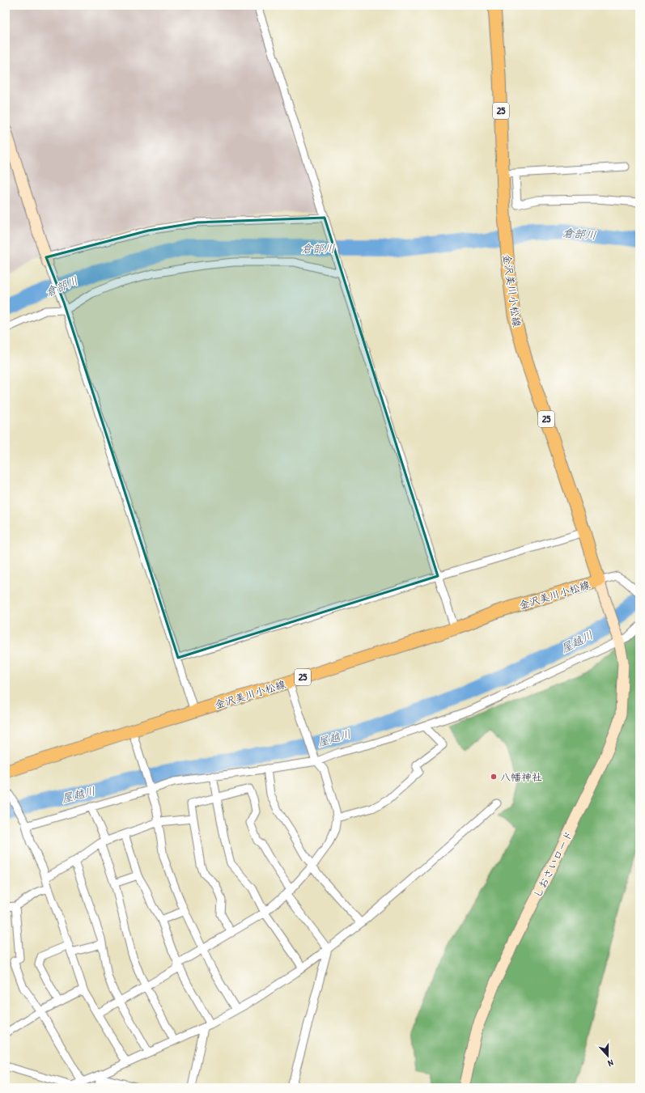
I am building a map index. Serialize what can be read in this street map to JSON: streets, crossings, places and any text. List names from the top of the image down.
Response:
{
  "streets": {
    "main road": ["25", "金沢美川小松線"],
    "street": ["しおさいロード"]
  },
  "crossings": [
    ["金沢美川小松線", "しおさいロード"]
  ],
  "water": ["倉部川", "屋越川"],
  "places": ["八幡神社"],
  "north": "bottom"
}
